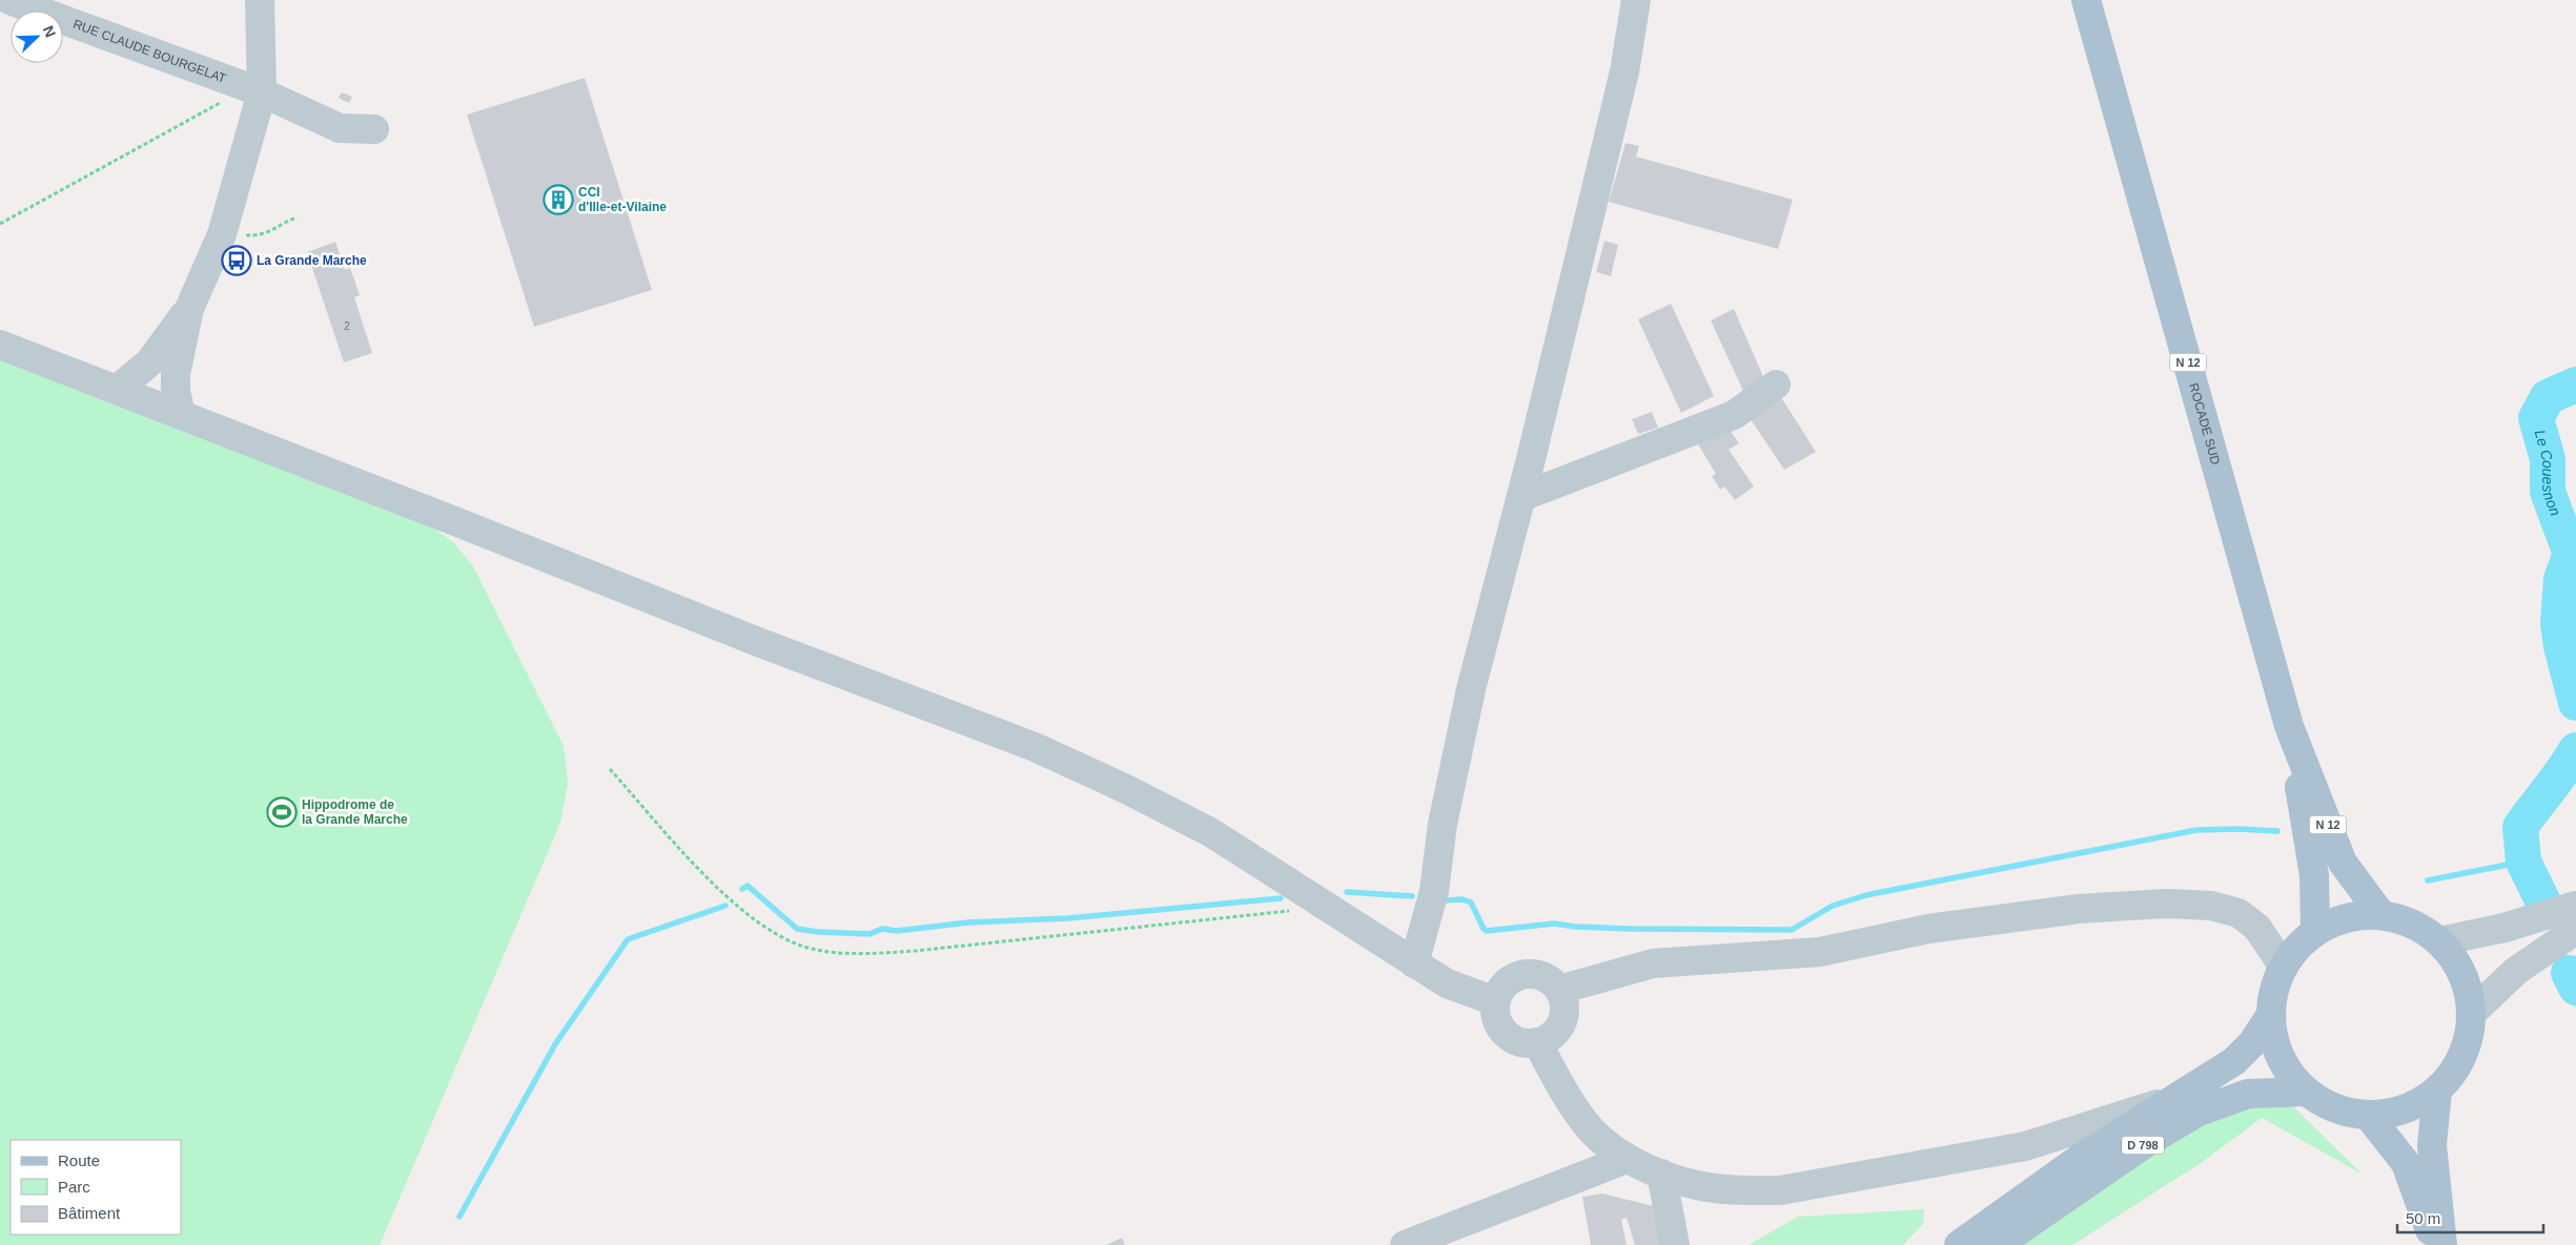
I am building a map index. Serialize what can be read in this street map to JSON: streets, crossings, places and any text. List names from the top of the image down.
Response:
{
  "streets": {
    "main road": ["N 12", "ROCADE SUD", "D 798"],
    "street": ["RUE CLAUDE BOURGELAT"]
  },
  "water": ["Le Couesnon"],
  "places": {
    "building": ["CCI d'Ille-et-Vilaine"],
    "bus stop": ["La Grande Marche"],
    "sports": ["Hippodrome de la Grande Marche"]
  },
  "house_numbers": ["2"],
  "legend": ["Route", "Parc", "Bâtiment"],
  "scale_bar": "50 m",
  "north": "top right"
}
